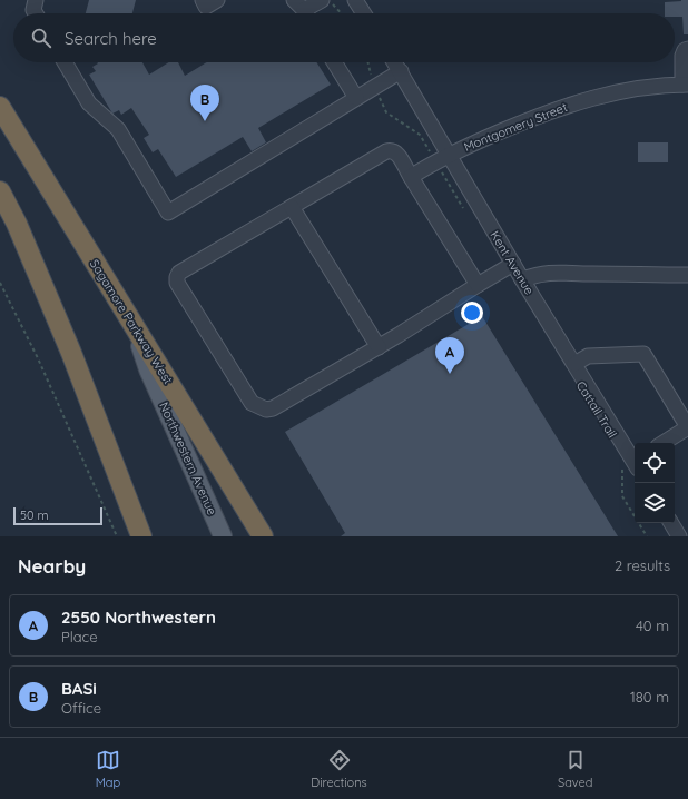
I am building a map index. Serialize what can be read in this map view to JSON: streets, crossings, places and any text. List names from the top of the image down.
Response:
{
  "streets": {
    "highway": ["Sagamore Parkway West"],
    "main road": ["Northwestern Avenue"],
    "street": ["Montgomery Street", "Kent Avenue"]
  },
  "crossings": [
    ["Montgomery Street", "Kent Avenue"],
    ["Sagamore Parkway West", "Northwestern Avenue"]
  ],
  "scale_bar": "50 m",
  "page": {
    "search": "Search here",
    "pins": ["B", "A"],
    "scale": "50 m",
    "heading": ["Nearby", "2 results"],
    "list": [
      {
        "mark": "A",
        "name": "2550 Northwestern",
        "note": "Place",
        "value": "40 m"
      },
      {
        "mark": "B",
        "name": "BASi",
        "note": "Office",
        "value": "180 m"
      }
    ],
    "nav": ["Map", "Directions", "Saved"]
  }
}
